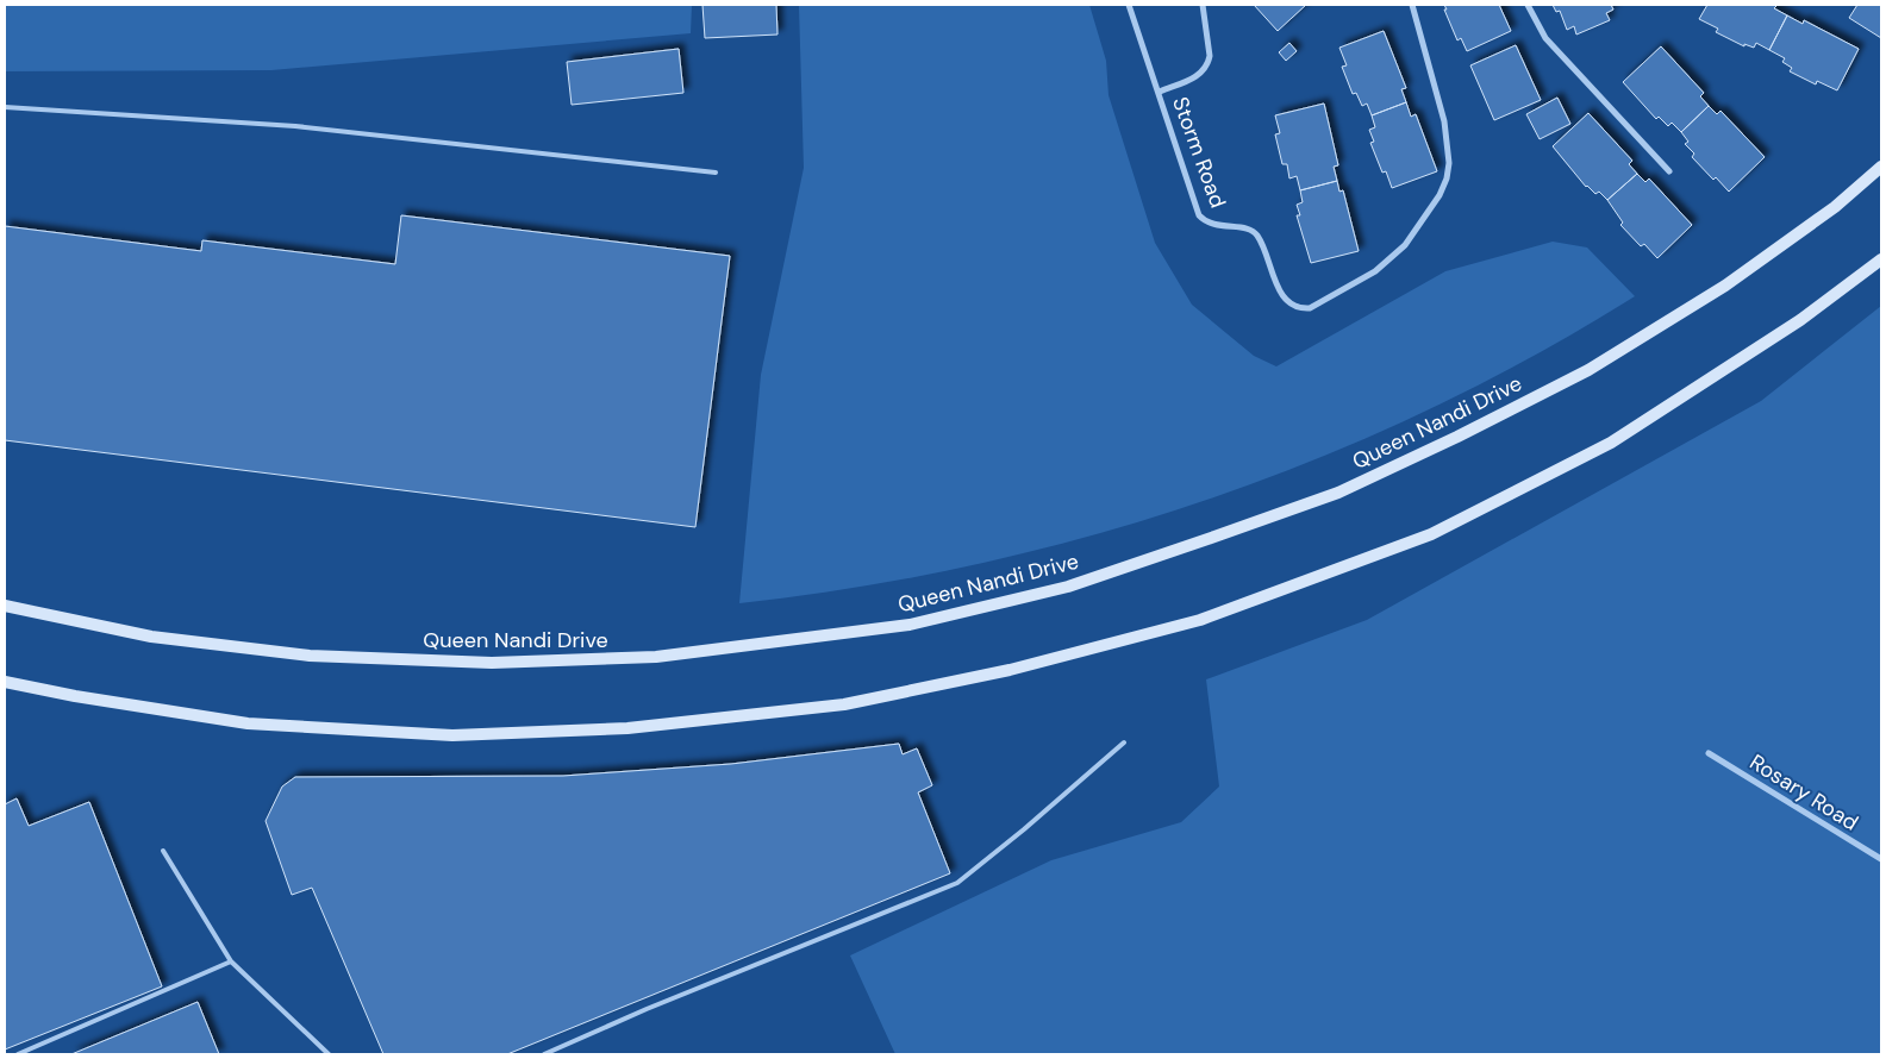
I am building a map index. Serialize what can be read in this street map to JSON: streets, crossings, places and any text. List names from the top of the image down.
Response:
{
  "streets": {
    "main road": ["Queen Nandi Drive"],
    "street": ["Storm Road", "Rosary Road"]
  }
}
